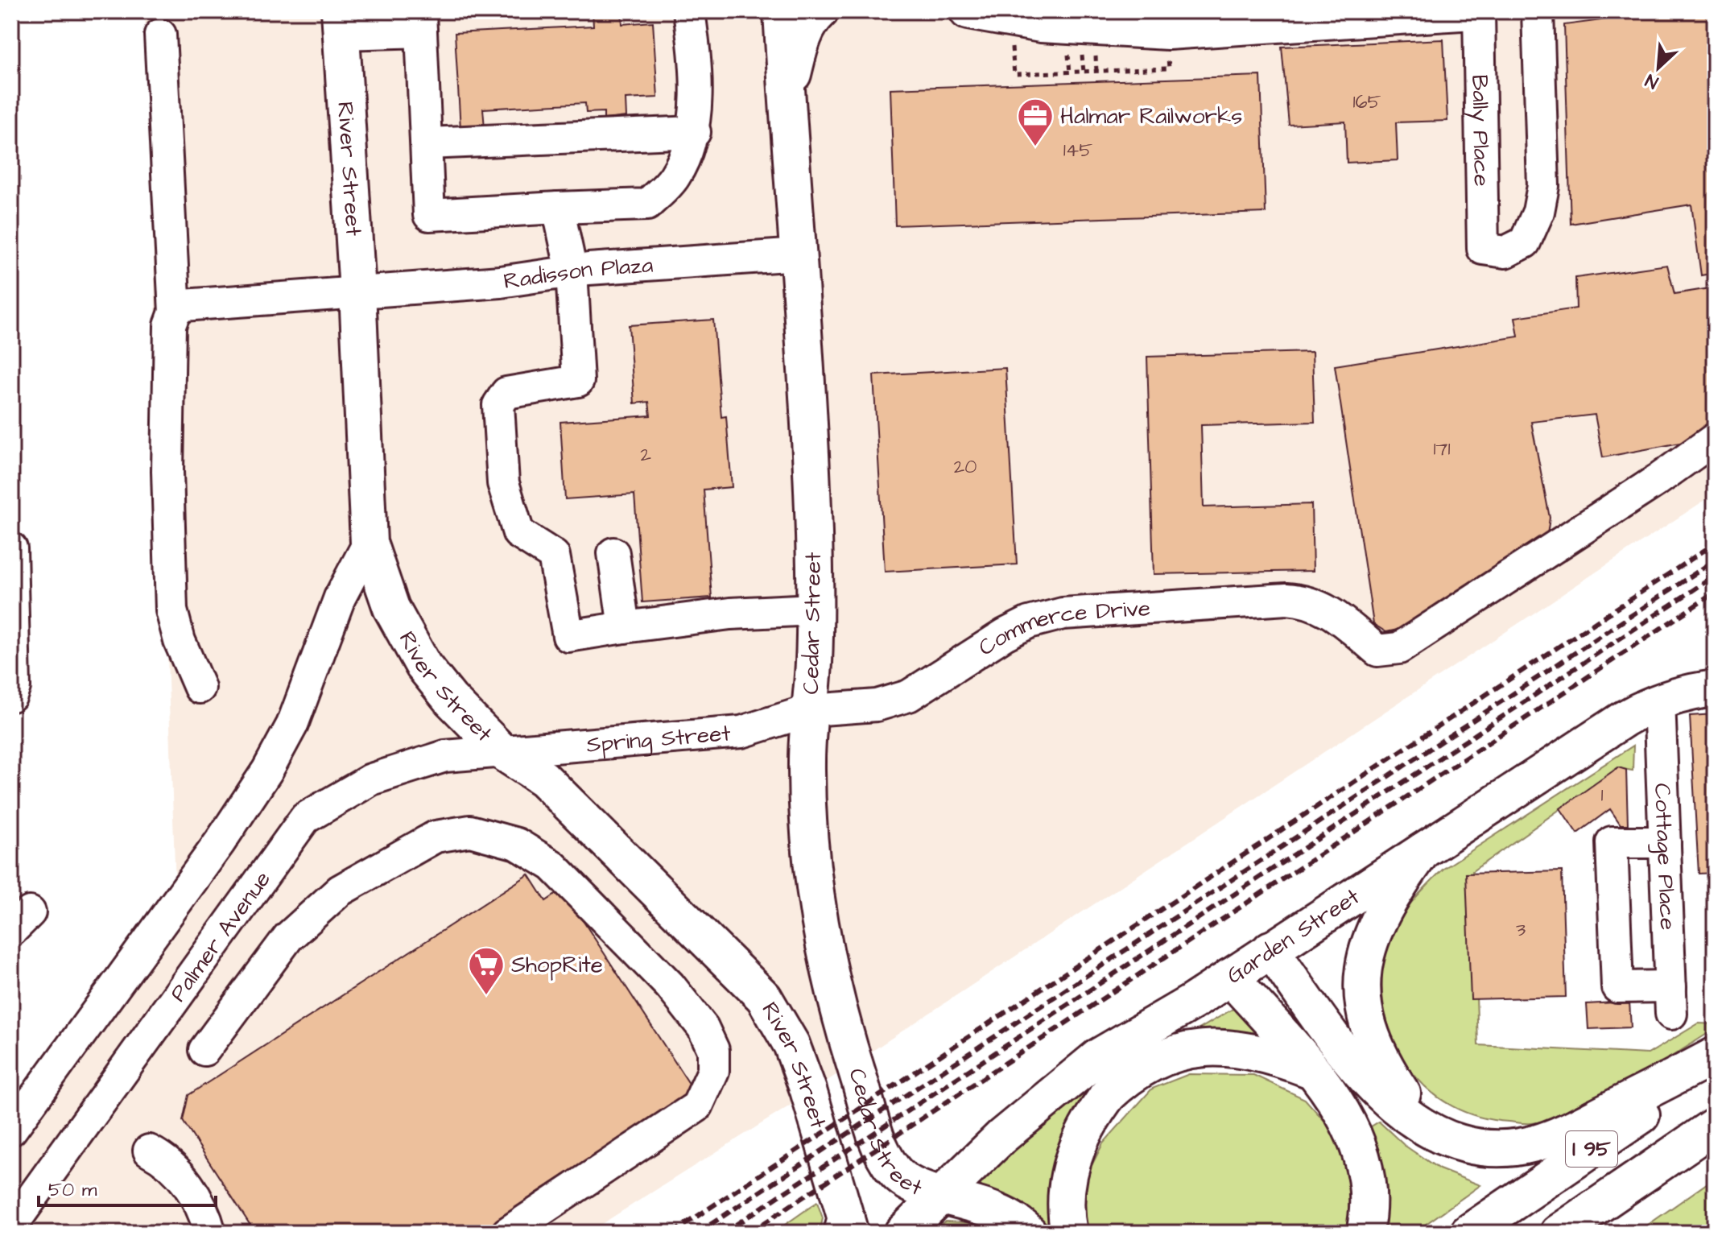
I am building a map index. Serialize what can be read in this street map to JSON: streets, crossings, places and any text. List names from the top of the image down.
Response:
{
  "streets": {
    "main road": [
      "River Street",
      "Cedar Street",
      "Garden Street",
      "I 95"
    ],
    "street": [
      "Bally Place",
      "Radisson Plaza",
      "Commerce Drive",
      "Spring Street",
      "Cottage Place",
      "Palmer Avenue"
    ]
  },
  "crossings": [
    ["River Street", "Radisson Plaza"],
    ["River Street", "Spring Street"],
    ["River Street", "Palmer Avenue"],
    ["Radisson Plaza", "Cedar Street"],
    ["Cedar Street", "Commerce Drive"],
    ["Cedar Street", "Spring Street"],
    ["Cedar Street", "Garden Street"],
    ["Commerce Drive", "Spring Street"],
    ["Spring Street", "Palmer Avenue"],
    ["Cottage Place", "Garden Street"]
  ],
  "places": {
    "office": ["Halmar Railworks"],
    "supermarket": ["ShopRite"]
  },
  "house_numbers": [
    "165",
    "145",
    "171",
    "2",
    "20",
    "1",
    "3"
  ],
  "scale_bar": "50 m",
  "north": "bottom left"
}
